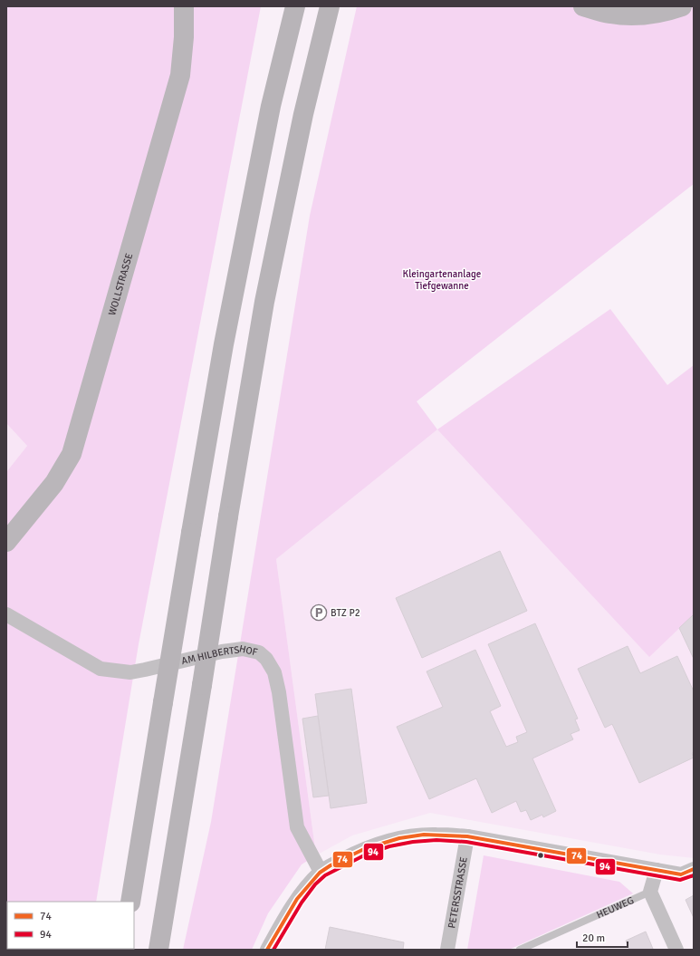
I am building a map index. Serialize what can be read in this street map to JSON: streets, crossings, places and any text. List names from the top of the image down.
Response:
{
  "streets": {
    "street": ["WOLLSTRASSE", "AM HILBERTSHOF", "PETERSSTRASSE"],
    "lane": ["HEUWEG"]
  },
  "parks": ["Kleingartenanlage Tiefgewanne"],
  "places": {
    "parking": ["BTZ P2"]
  },
  "lines": ["transit line 74", "transit line 94"],
  "legend": ["74", "94"],
  "scale_bar": "20 m"
}
